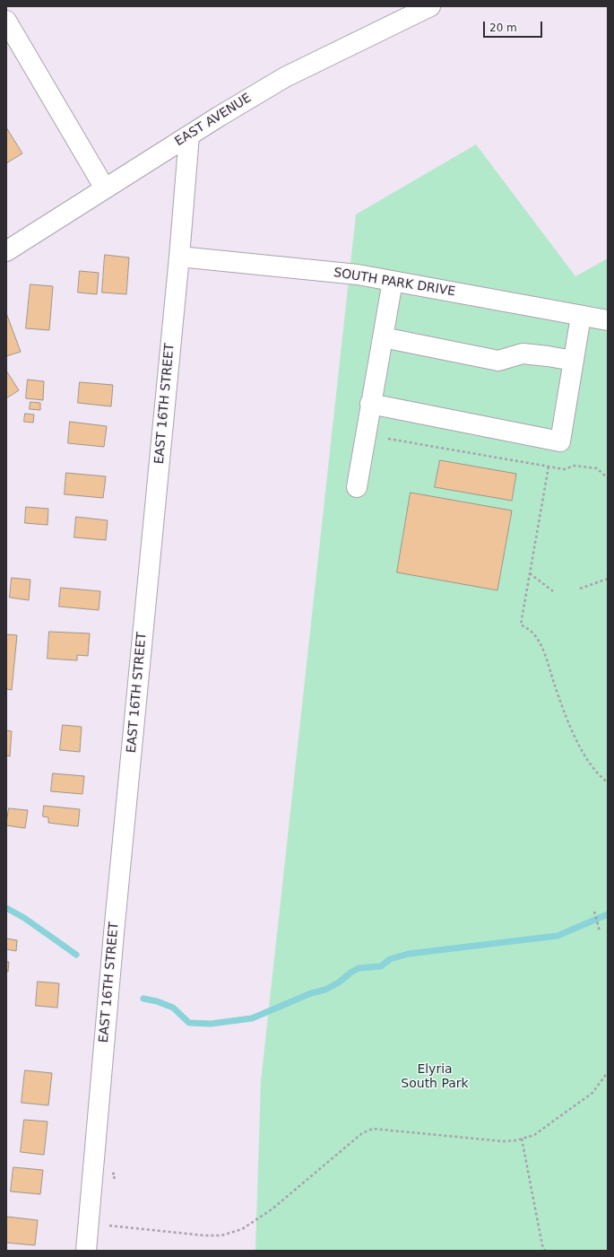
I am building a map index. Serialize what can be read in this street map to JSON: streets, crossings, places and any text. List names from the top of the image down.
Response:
{
  "streets": {
    "street": ["EAST AVENUE", "SOUTH PARK DRIVE", "EAST 16TH STREET"]
  },
  "crossings": [
    ["EAST AVENUE", "EAST 16TH STREET"],
    ["SOUTH PARK DRIVE", "EAST 16TH STREET"]
  ],
  "parks": ["Elyria South Park"],
  "scale_bar": "20 m"
}
